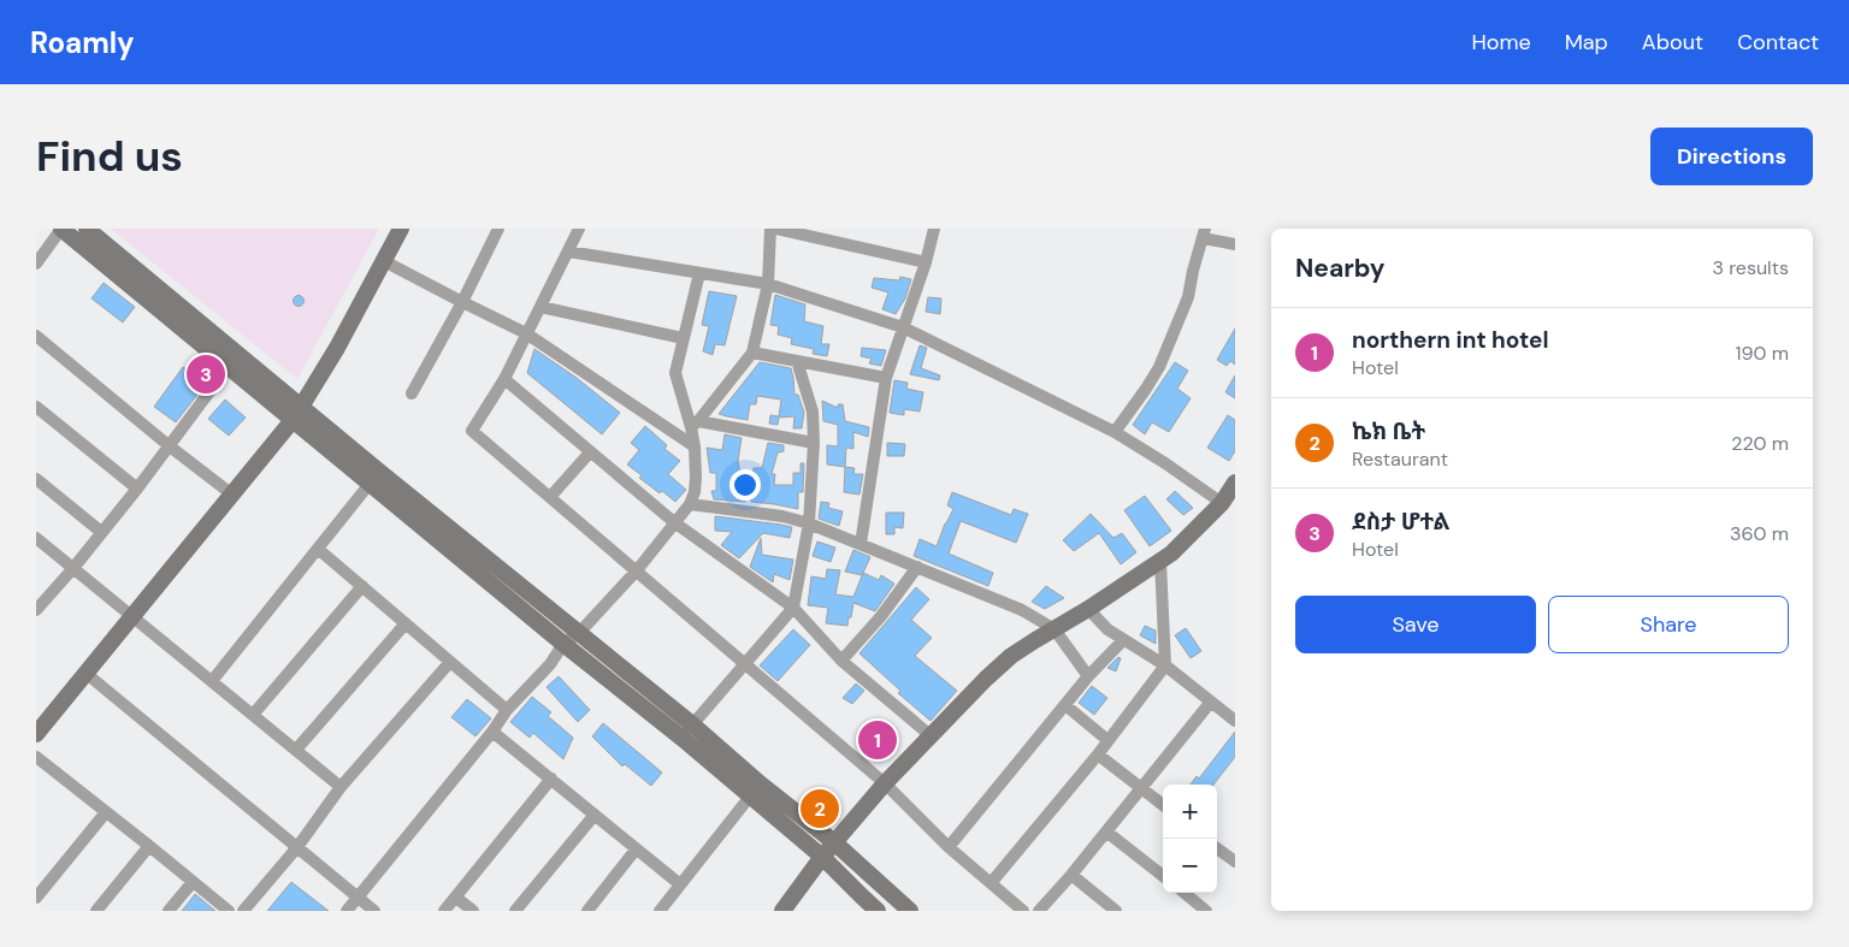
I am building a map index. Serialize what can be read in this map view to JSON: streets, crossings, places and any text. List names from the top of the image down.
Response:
{
  "page": {
    "header": "Roamly",
    "nav": [
      "Home",
      "Map",
      "About",
      "Contact"
    ],
    "buttons": [
      "Directions",
      ["Save", "Share"]
    ],
    "title": "Find us",
    "heading": ["Nearby", "3 results"],
    "list": [
      {
        "mark": "1",
        "name": "northern int hotel",
        "note": "Hotel",
        "value": "190 m"
      },
      {
        "mark": "2",
        "name": "ኬክ ቤት",
        "note": "Restaurant",
        "value": "220 m"
      },
      {
        "mark": "3",
        "name": "ደስታ ሆተል",
        "note": "Hotel",
        "value": "360 m"
      }
    ],
    "pins": ["3", "1", "2"],
    "map_buttons": ["+", "−"]
  }
}
